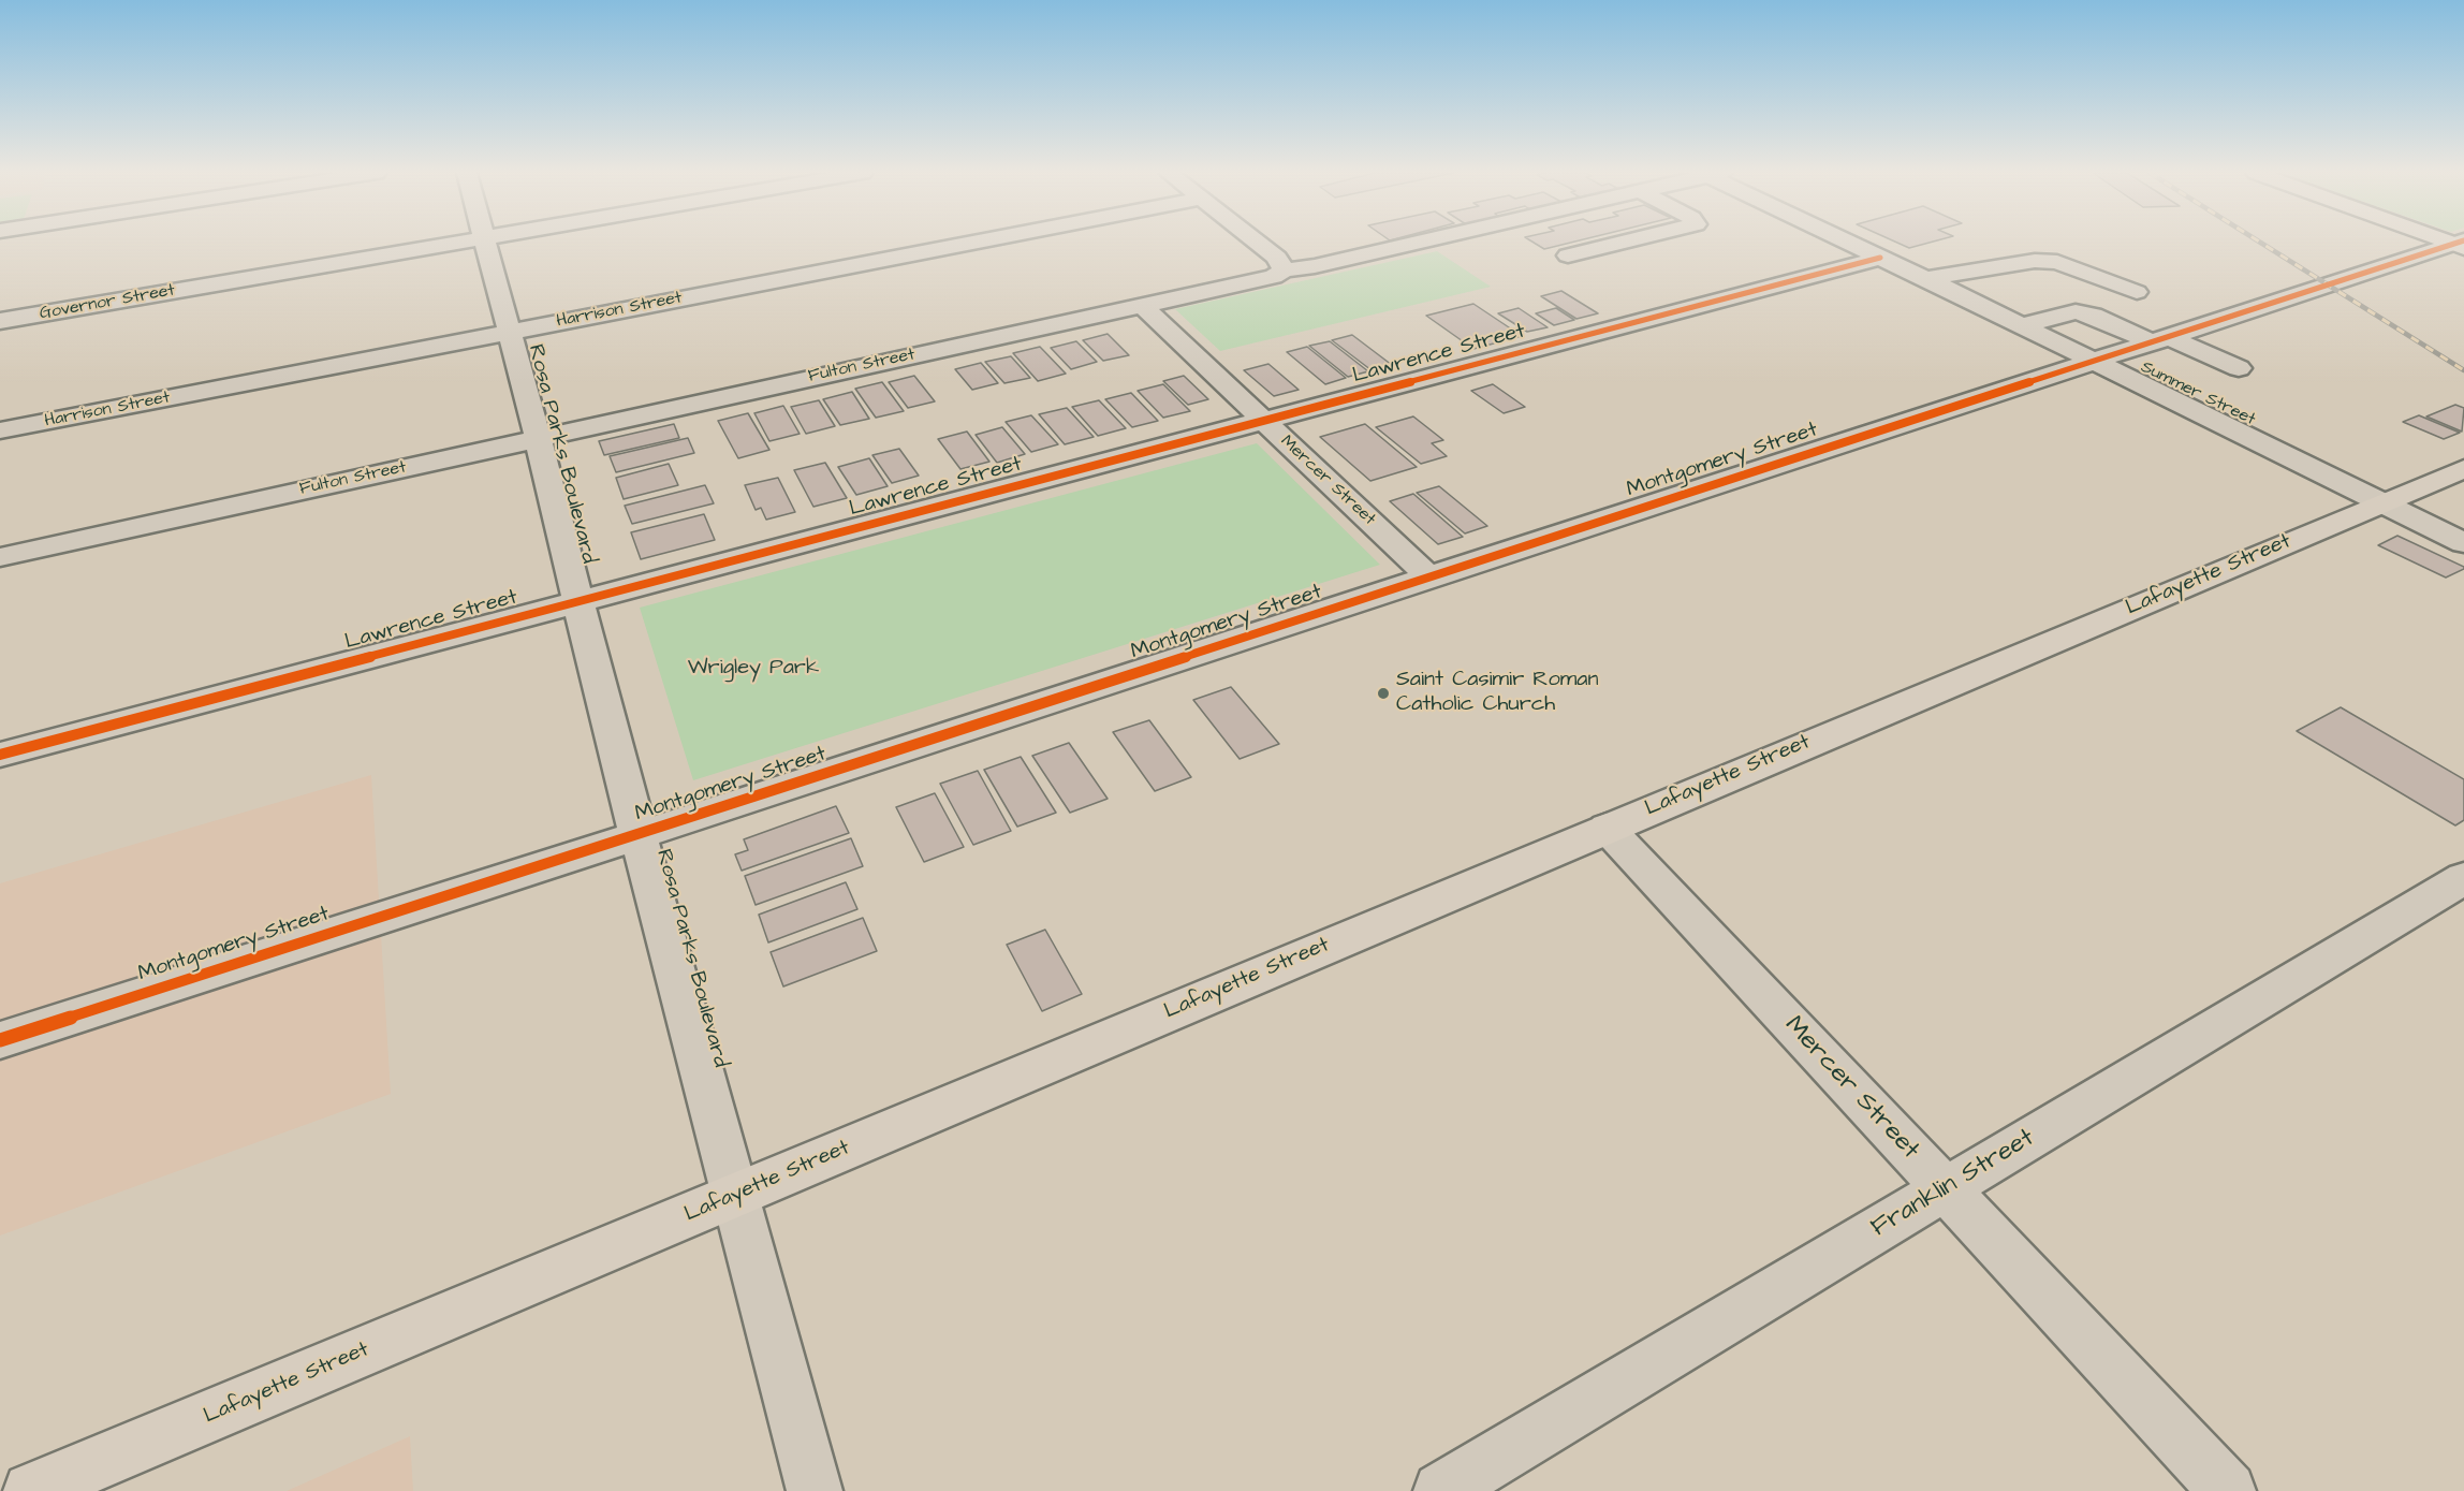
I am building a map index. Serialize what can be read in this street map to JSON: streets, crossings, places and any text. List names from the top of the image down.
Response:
{
  "streets": {
    "main road": ["Lafayette Street"],
    "street": [
      "Governor Street",
      "Harrison Street",
      "Lawrence Street",
      "Fulton Street",
      "Summer Street",
      "Rosa Parks Boulevard",
      "Montgomery Street",
      "Mercer Street",
      "Franklin Street"
    ]
  },
  "crossings": [
    ["Harrison Street", "Rosa Parks Boulevard"],
    ["Lawrence Street", "Summer Street"],
    ["Lawrence Street", "Rosa Parks Boulevard"],
    ["Lawrence Street", "Mercer Street"],
    ["Fulton Street", "Rosa Parks Boulevard"],
    ["Fulton Street", "Mercer Street"],
    ["Summer Street", "Montgomery Street"],
    ["Summer Street", "Lafayette Street"],
    ["Rosa Parks Boulevard", "Montgomery Street"],
    ["Rosa Parks Boulevard", "Lafayette Street"],
    ["Montgomery Street", "Mercer Street"],
    ["Mercer Street", "Lafayette Street"],
    ["Mercer Street", "Franklin Street"]
  ],
  "parks": ["Wrigley Park"],
  "places": ["Saint Casimir Roman Catholic Church"]
}
